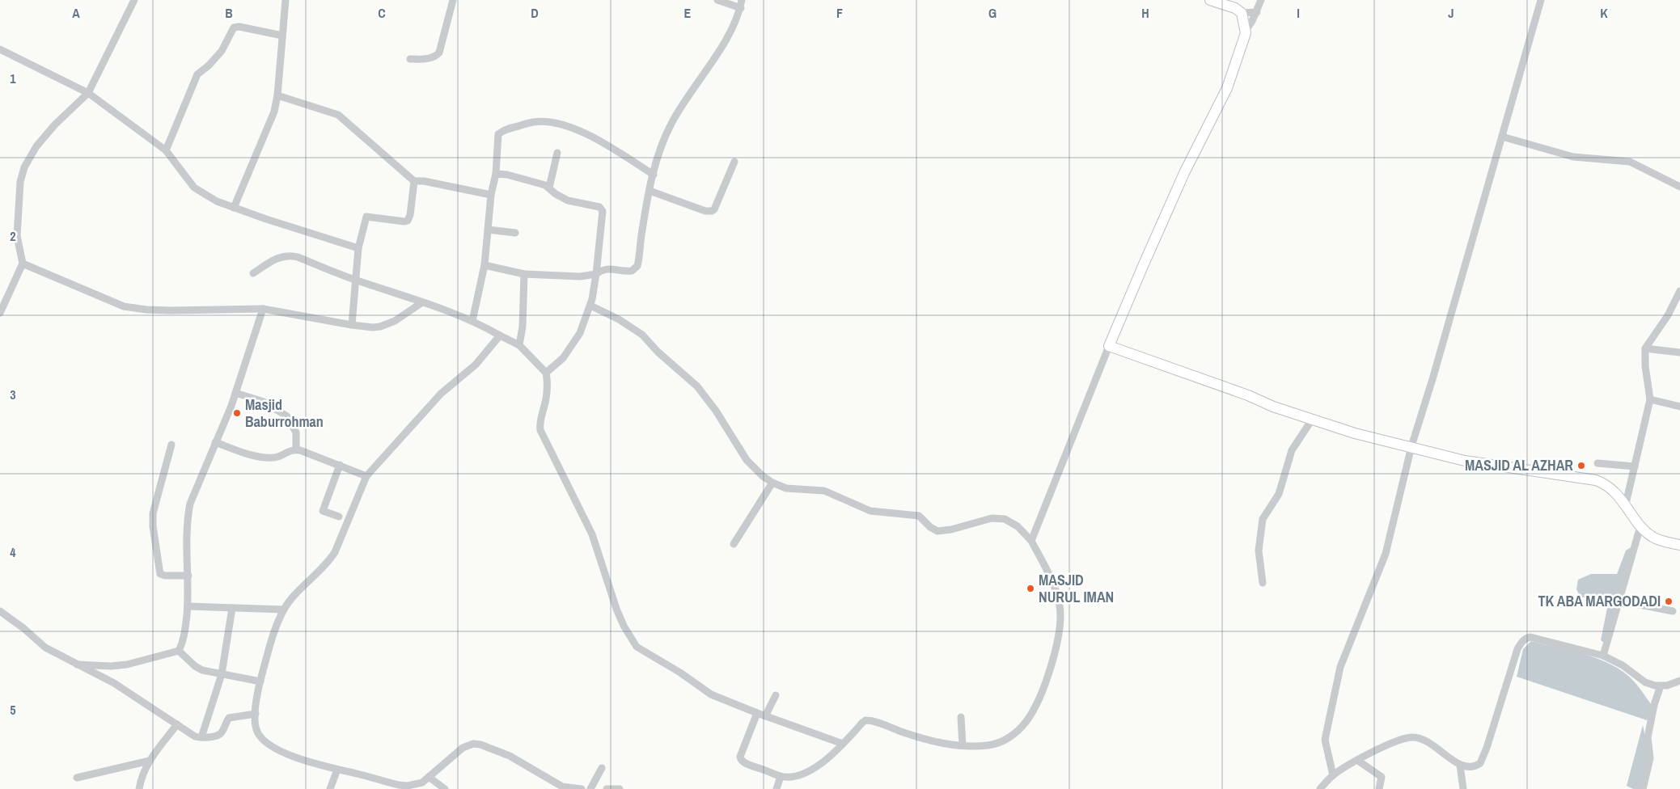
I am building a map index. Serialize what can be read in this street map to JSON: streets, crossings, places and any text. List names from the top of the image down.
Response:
{
  "places": [
    "Masjid Baburrohman",
    "MASJID AL AZHAR",
    "MASJID NURUL IMAN",
    "TK ABA MARGODADI"
  ],
  "grid": {
    "columns": [
      "A",
      "B",
      "C",
      "D",
      "E",
      "F",
      "G",
      "H",
      "I",
      "J",
      "K"
    ],
    "rows": [
      "1",
      "2",
      "3",
      "4",
      "5"
    ]
  }
}
